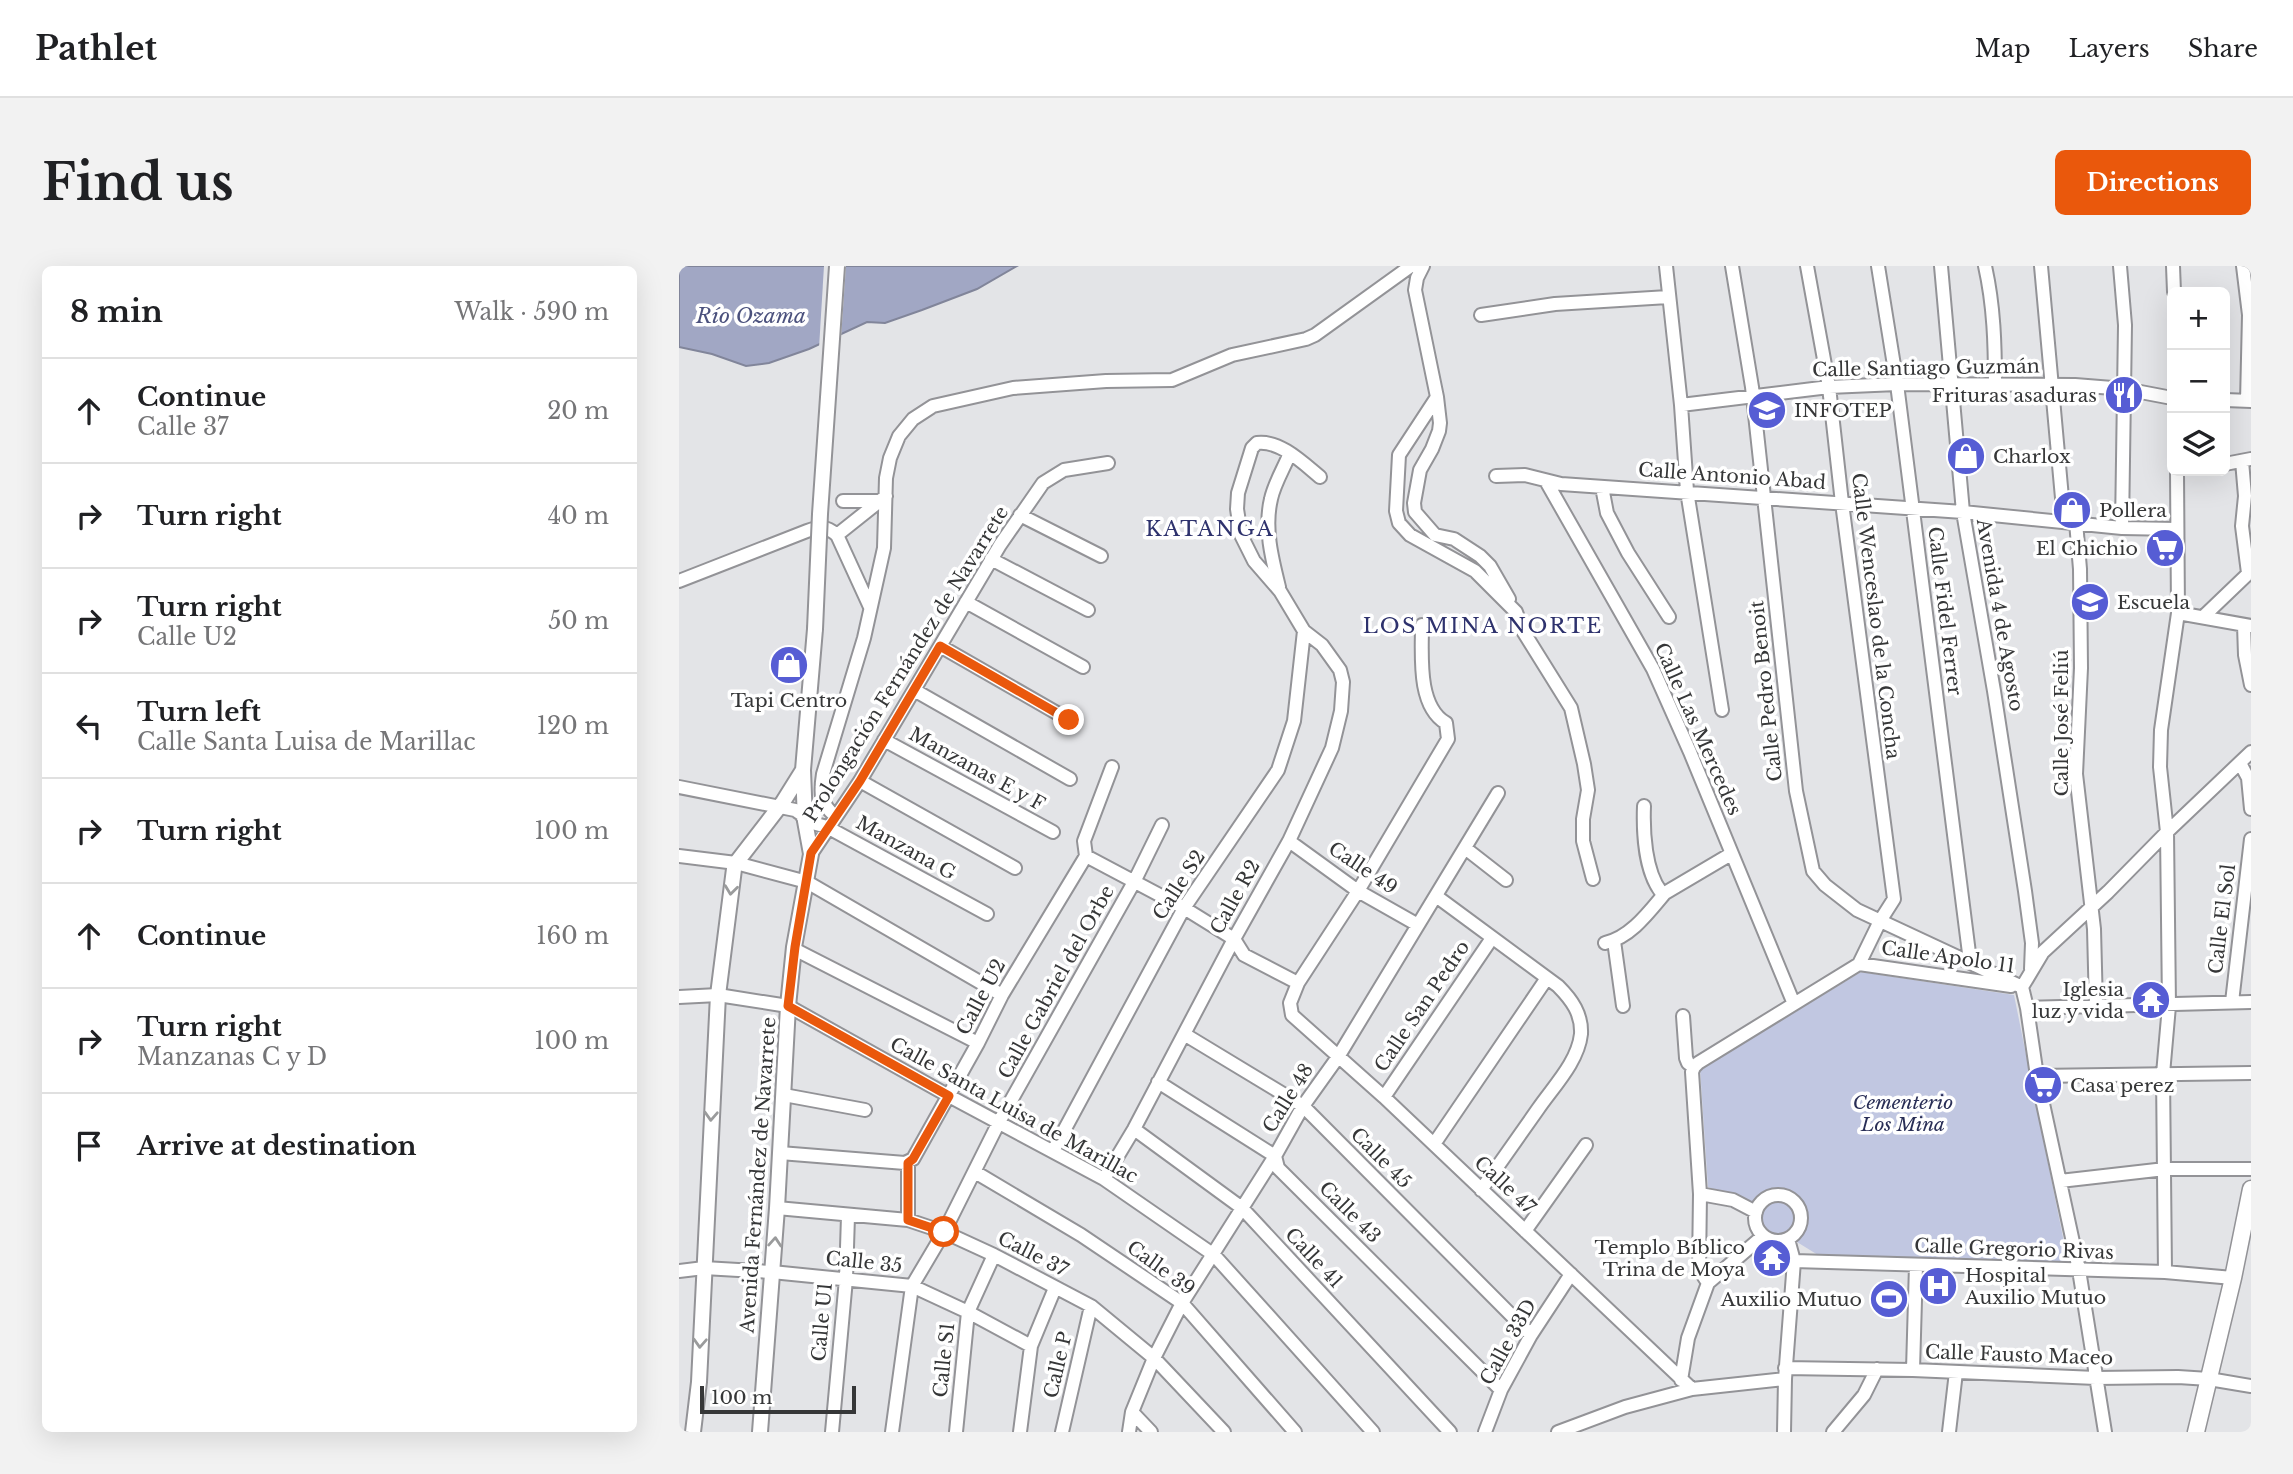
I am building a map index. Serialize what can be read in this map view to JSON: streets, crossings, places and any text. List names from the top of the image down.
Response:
{
  "streets": {
    "street": [
      "Calle Santiago Guzmán",
      "Calle Antonio Abad",
      "Calle Fidel Ferrer",
      "Avenida 4 de Agosto",
      "Calle Wenceslao de la Concha",
      "Prolongación Fernández de Navarrete",
      "Calle Pedro Benoit",
      "Calle José Feliú",
      "Calle Las Mercedes",
      "Manzanas E y F",
      "Manzana G",
      "Calle 49",
      "Calle S2",
      "Calle R2",
      "Calle El Sol",
      "Calle Apolo 11",
      "Calle Gabriel del Orbe",
      "Calle U2",
      "Calle San Pedro",
      "Calle 48",
      "Calle Santa Luisa de Marillac",
      "Calle 45",
      "Avenida Fernández de Navarrete",
      "Calle 47",
      "Calle 43",
      "Calle Gregorio Rivas",
      "Calle 37",
      "Calle 41",
      "Calle 35",
      "Calle 39",
      "Calle U1",
      "Calle 33D",
      "Calle Fausto Maceo",
      "Calle S1",
      "Calle P"
    ]
  },
  "crossings": [
    ["Calle Santiago Guzmán", "Calle Fidel Ferrer"],
    ["Calle Santiago Guzmán", "Avenida 4 de Agosto"],
    ["Calle Santiago Guzmán", "Calle Wenceslao de la Concha"],
    ["Calle Santiago Guzmán", "Calle Pedro Benoit"],
    ["Calle Santiago Guzmán", "Calle José Feliú"],
    ["Calle Antonio Abad", "Calle Fidel Ferrer"],
    ["Calle Antonio Abad", "Avenida 4 de Agosto"],
    ["Calle Antonio Abad", "Calle Wenceslao de la Concha"],
    ["Calle Antonio Abad", "Calle Pedro Benoit"],
    ["Calle Antonio Abad", "Calle José Feliú"],
    ["Calle Antonio Abad", "Calle Las Mercedes"],
    ["Calle Fidel Ferrer", "Calle Pedro Benoit"],
    ["Avenida 4 de Agosto", "Calle Apolo 11"],
    ["Calle Wenceslao de la Concha", "Calle Pedro Benoit"],
    ["Calle Wenceslao de la Concha", "Calle Apolo 11"],
    ["Prolongación Fernández de Navarrete", "Manzanas E y F"],
    ["Prolongación Fernández de Navarrete", "Manzana G"],
    ["Prolongación Fernández de Navarrete", "Avenida Fernández de Navarrete"],
    ["Calle Pedro Benoit", "Calle Apolo 11"],
    ["Calle José Feliú", "Calle Apolo 11"],
    ["Calle Las Mercedes", "Calle Apolo 11"],
    ["Manzana G", "Avenida Fernández de Navarrete"],
    ["Calle 49", "Calle R2"],
    ["Calle 49", "Calle 48"],
    ["Calle S2", "Calle R2"],
    ["Calle S2", "Calle Santa Luisa de Marillac"],
    ["Calle R2", "Calle Santa Luisa de Marillac"],
    ["Calle R2", "Calle 45"],
    ["Calle R2", "Calle 43"],
    ["Calle R2", "Calle 41"],
    ["Calle Gabriel del Orbe", "Calle Santa Luisa de Marillac"],
    ["Calle Gabriel del Orbe", "Calle 37"],
    ["Calle Gabriel del Orbe", "Calle 35"],
    ["Calle Gabriel del Orbe", "Calle 39"],
    ["Calle U2", "Calle Santa Luisa de Marillac"],
    ["Calle San Pedro", "Calle 47"],
    ["Calle 48", "Calle Santa Luisa de Marillac"],
    ["Calle 48", "Calle 45"],
    ["Calle 48", "Calle 47"],
    ["Calle 48", "Calle 43"],
    ["Calle 48", "Calle 37"],
    ["Calle 48", "Calle 41"],
    ["Calle 48", "Calle 39"],
    ["Calle Santa Luisa de Marillac", "Avenida Fernández de Navarrete"],
    ["Calle 45", "Calle 33D"],
    ["Avenida Fernández de Navarrete", "Calle 37"],
    ["Avenida Fernández de Navarrete", "Calle 35"],
    ["Calle 47", "Calle 33D"],
    ["Calle 47", "Calle Fausto Maceo"],
    ["Calle 43", "Calle 33D"],
    ["Calle 37", "Calle U1"],
    ["Calle 37", "Calle S1"],
    ["Calle 37", "Calle P"],
    ["Calle 35", "Calle U1"],
    ["Calle 35", "Calle S1"]
  ],
  "districts": ["KATANGA", "LOS MINA NORTE"],
  "water": ["Río Ozama"],
  "parks": ["Cementerio Los Mina"],
  "places": {
    "restaurant": ["Frituras asaduras"],
    "school or university": ["INFOTEP", "Escuela"],
    "shop": ["Charlox", "Pollera", "Tapi Centro"],
    "supermarket": ["El Chichio", "Casa perez"],
    "temple": ["Iglesia luz y vida", "Templo Bíblico Trina de Moya"],
    "hospital": ["Hospital Auxilio Mutuo"],
    "sports": ["Auxilio Mutuo"]
  },
  "scale_bar": "100 m",
  "page": {
    "header": "Pathlet",
    "nav": ["Map", "Layers", "Share"],
    "buttons": "Directions",
    "title": "Find us",
    "heading": ["8 min", "Walk · 590 m"],
    "map_buttons": ["+", "−"],
    "list": [
      ["Continue", "Calle 37", "20 m"],
      ["Turn right", "40 m"],
      ["Turn right", "Calle U2", "50 m"],
      ["Turn left", "Calle Santa Luisa de Marillac", "120 m"],
      ["Turn right", "100 m"],
      ["Continue", "160 m"],
      ["Turn right", "Manzanas C y D", "100 m"],
      "Arrive at destination"
    ],
    "scale": "100 m"
  }
}
